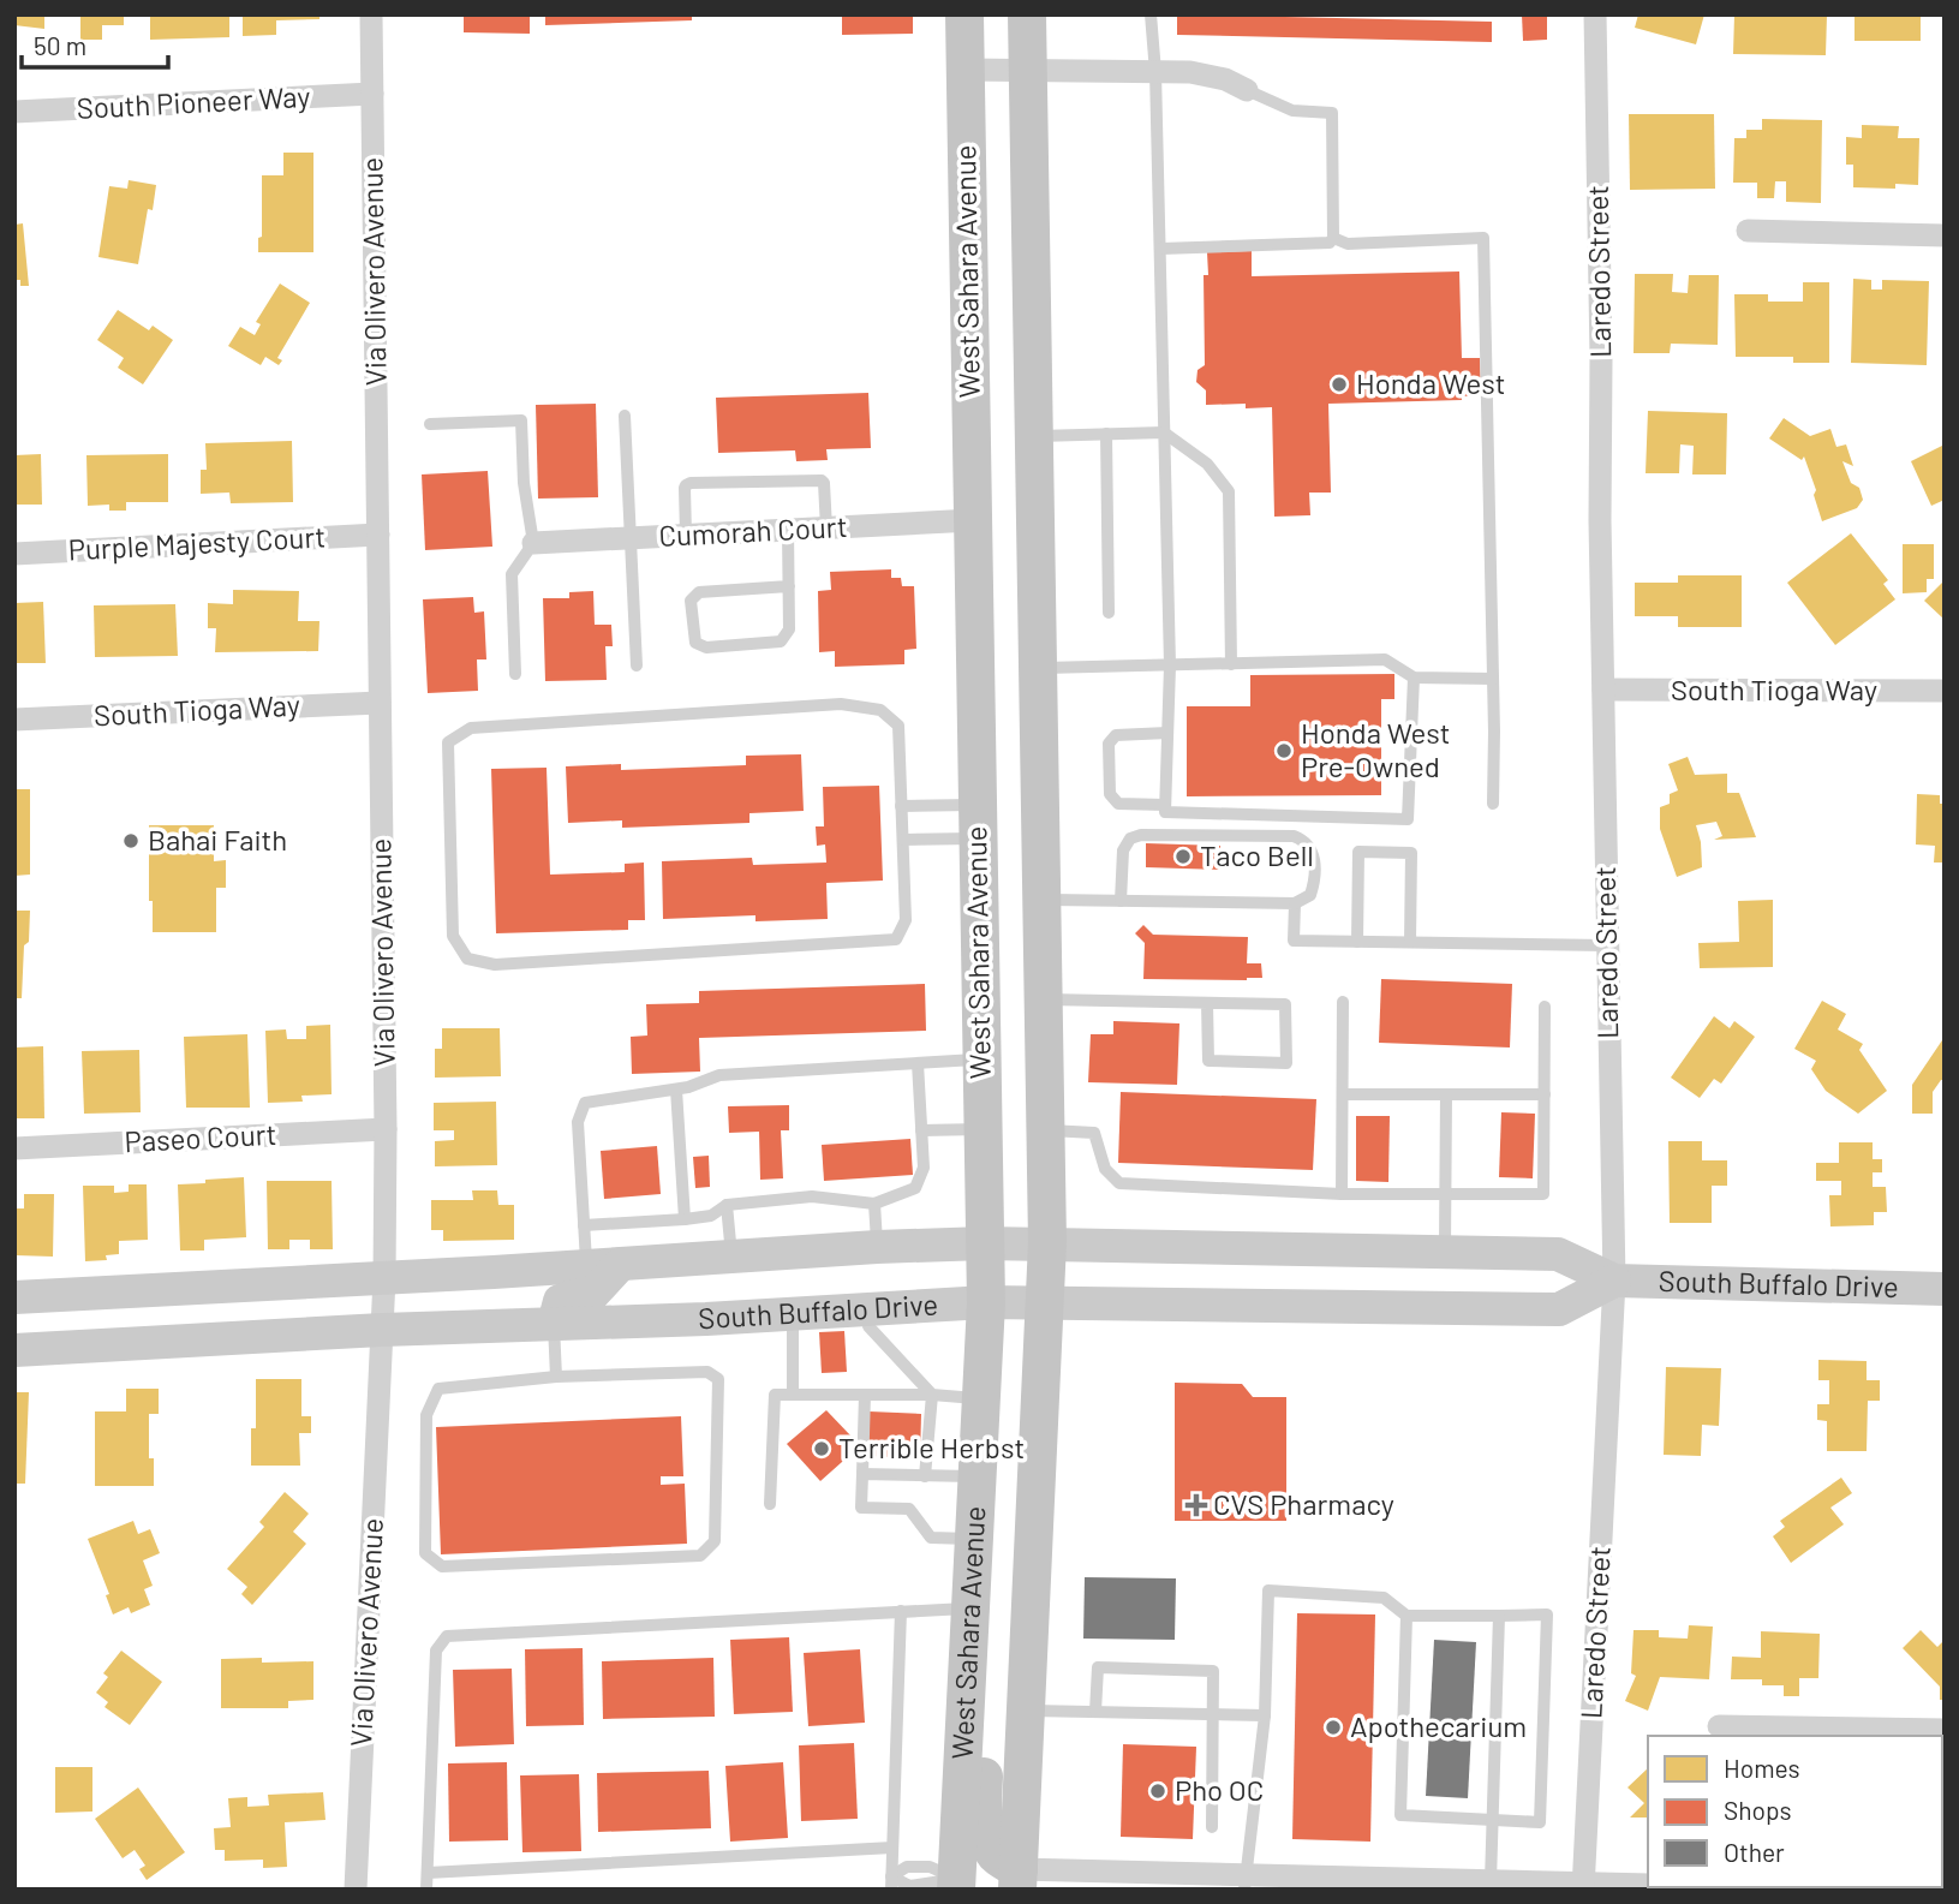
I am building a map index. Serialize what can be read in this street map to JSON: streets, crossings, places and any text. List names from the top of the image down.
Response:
{
  "streets": {
    "main road": ["West Sahara Avenue", "South Buffalo Drive"],
    "street": [
      "South Pioneer Way",
      "Via Olivero Avenue",
      "Laredo Street",
      "Cumorah Court",
      "Purple Majesty Court",
      "South Tioga Way",
      "Paseo Court"
    ]
  },
  "crossings": [
    ["South Pioneer Way", "Via Olivero Avenue"],
    ["Via Olivero Avenue", "Purple Majesty Court"],
    ["Via Olivero Avenue", "South Tioga Way"],
    ["Via Olivero Avenue", "Paseo Court"],
    ["Via Olivero Avenue", "South Buffalo Drive"],
    ["West Sahara Avenue", "Cumorah Court"],
    ["West Sahara Avenue", "South Buffalo Drive"],
    ["Laredo Street", "South Tioga Way"],
    ["Laredo Street", "South Buffalo Drive"]
  ],
  "places": {
    "other": [
      "Honda West",
      "Honda West Pre-Owned",
      "Bahai Faith",
      "Taco Bell",
      "Terrible Herbst",
      "Apothecarium",
      "Pho OC"
    ],
    "health": ["CVS Pharmacy"]
  },
  "legend": ["Homes", "Shops", "Other"],
  "scale_bar": "50 m"
}
